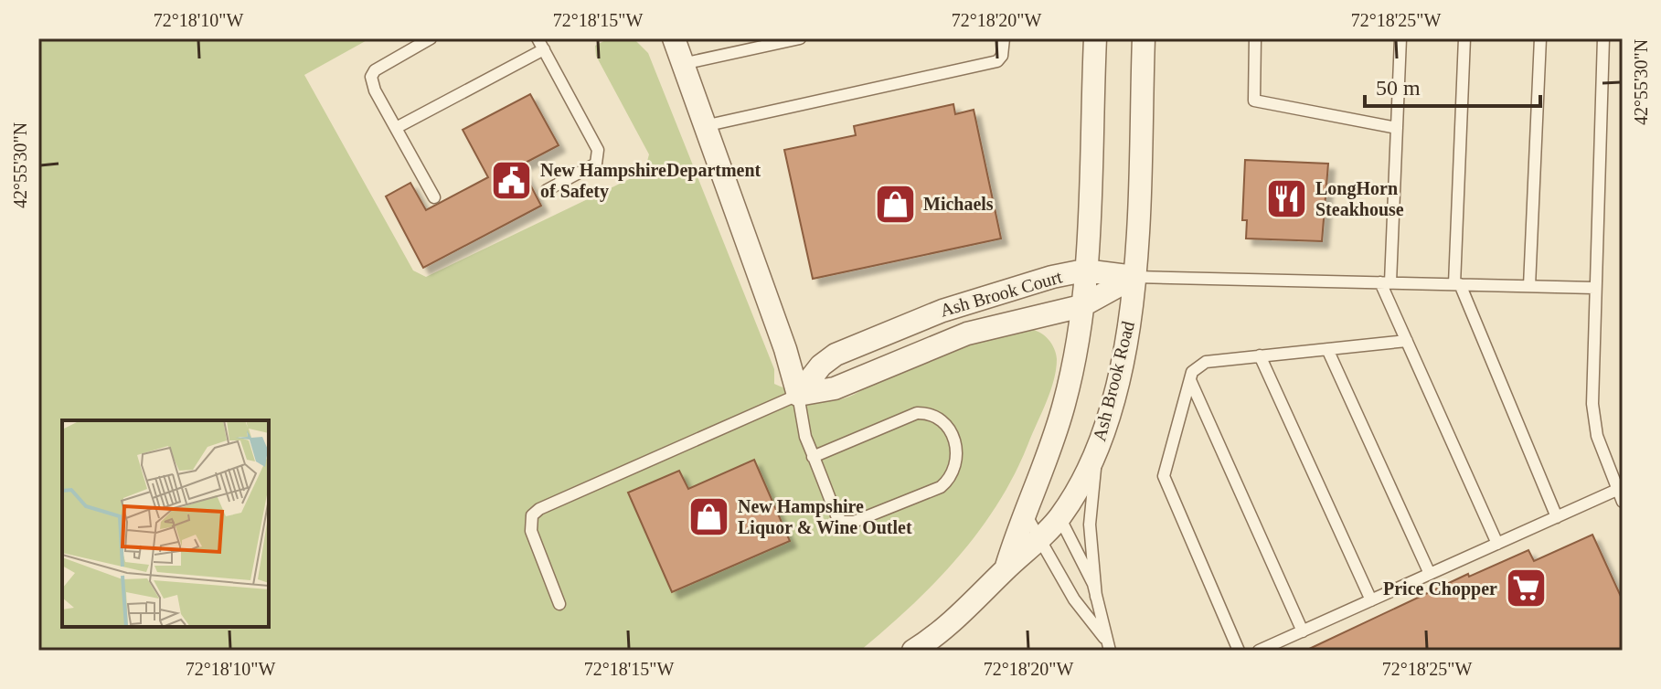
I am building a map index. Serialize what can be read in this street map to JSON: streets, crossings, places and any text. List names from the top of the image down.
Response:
{
  "streets": {
    "street": ["Ash Brook Court", "Ash Brook Road"]
  },
  "crossings": [
    ["Ash Brook Court", "Ash Brook Road"]
  ],
  "places": {
    "public building": ["New HampshireDepartment of Safety"],
    "restaurant": ["LongHorn Steakhouse"],
    "shop": ["Michaels", "New Hampshire Liquor & Wine Outlet"],
    "supermarket": ["Price Chopper"]
  },
  "scale_bar": "50 m",
  "coordinates": [
    "72°18'10\"W",
    "72°18'15\"W",
    "72°18'20\"W",
    "72°18'25\"W",
    "42°55'30\"N"
  ]
}
